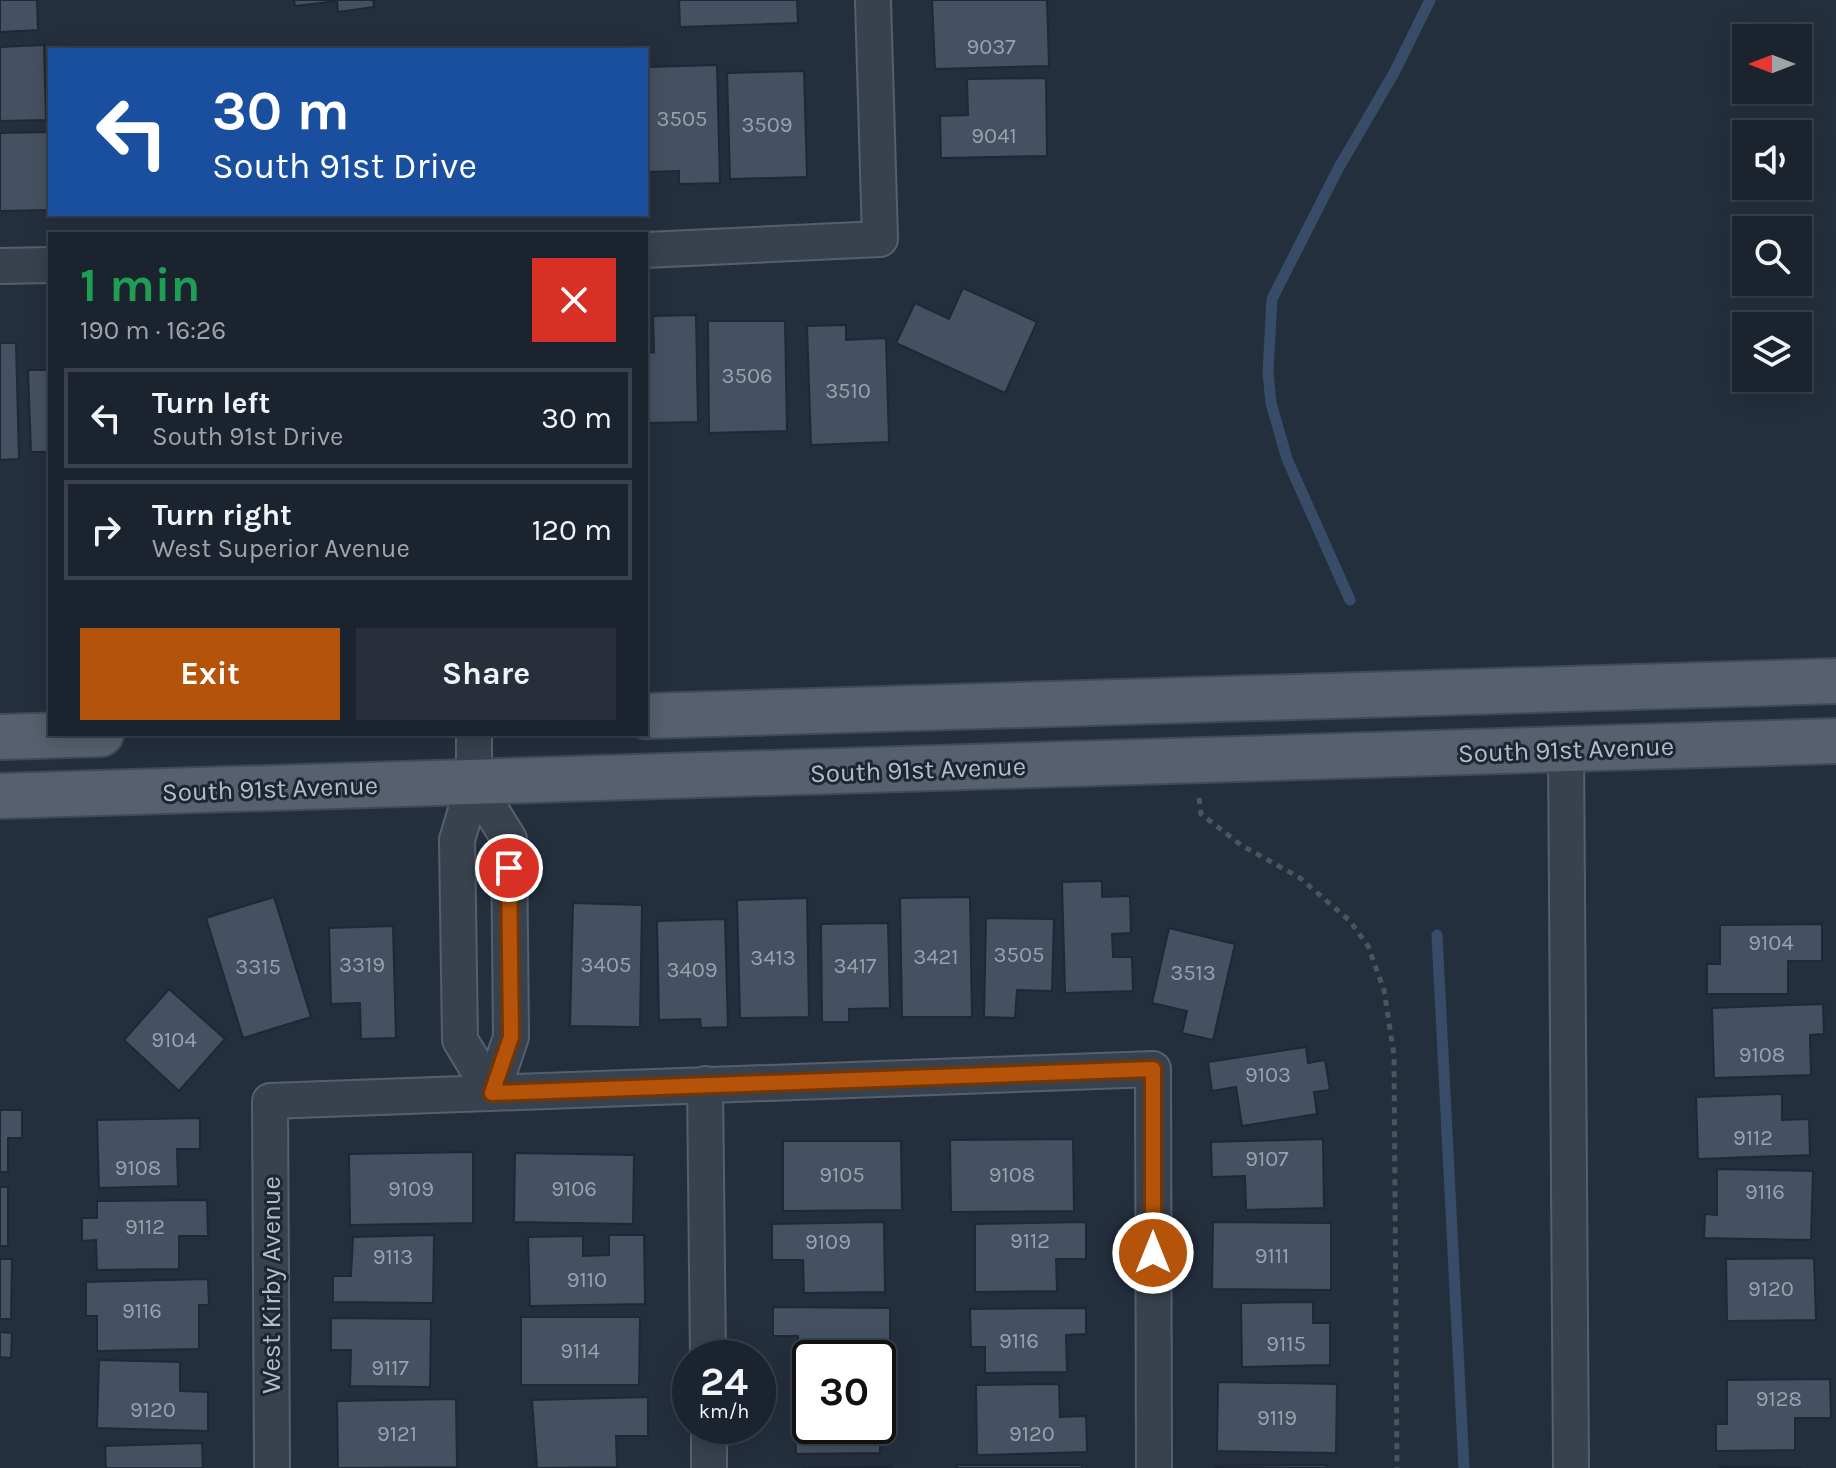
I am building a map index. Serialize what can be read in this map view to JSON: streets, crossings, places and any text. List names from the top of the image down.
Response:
{
  "streets": {
    "main road": ["South 91st Avenue"],
    "street": ["West Kirby Avenue"]
  },
  "house_numbers": [
    "9037",
    "3505",
    "3509",
    "9041",
    "3506",
    "3510",
    "9104",
    "3505",
    "3421",
    "3413",
    "3319",
    "3405",
    "3417",
    "3315",
    "3409",
    "3513",
    "9104",
    "9108",
    "9103",
    "9112",
    "9107",
    "9108",
    "9105",
    "9108",
    "9109",
    "9106",
    "9116",
    "9112",
    "9112",
    "9109",
    "9111",
    "9113",
    "9110",
    "9120",
    "9116",
    "9116",
    "9115",
    "9114",
    "9117",
    "9128",
    "9120",
    "9119",
    "9121",
    "9120"
  ],
  "north": "left",
  "page": {
    "turn": ["30 m", "South 91st Drive"],
    "heading": ["1 min", "190 m · 16:26"],
    "list": [
      {
        "name": "Turn left",
        "note": "South 91st Drive",
        "value": "30 m"
      },
      {
        "name": "Turn right",
        "note": "West Superior Avenue",
        "value": "120 m"
      }
    ],
    "buttons": ["Exit", "Share"],
    "speed": "24 km/h",
    "limit": "30"
  }
}
